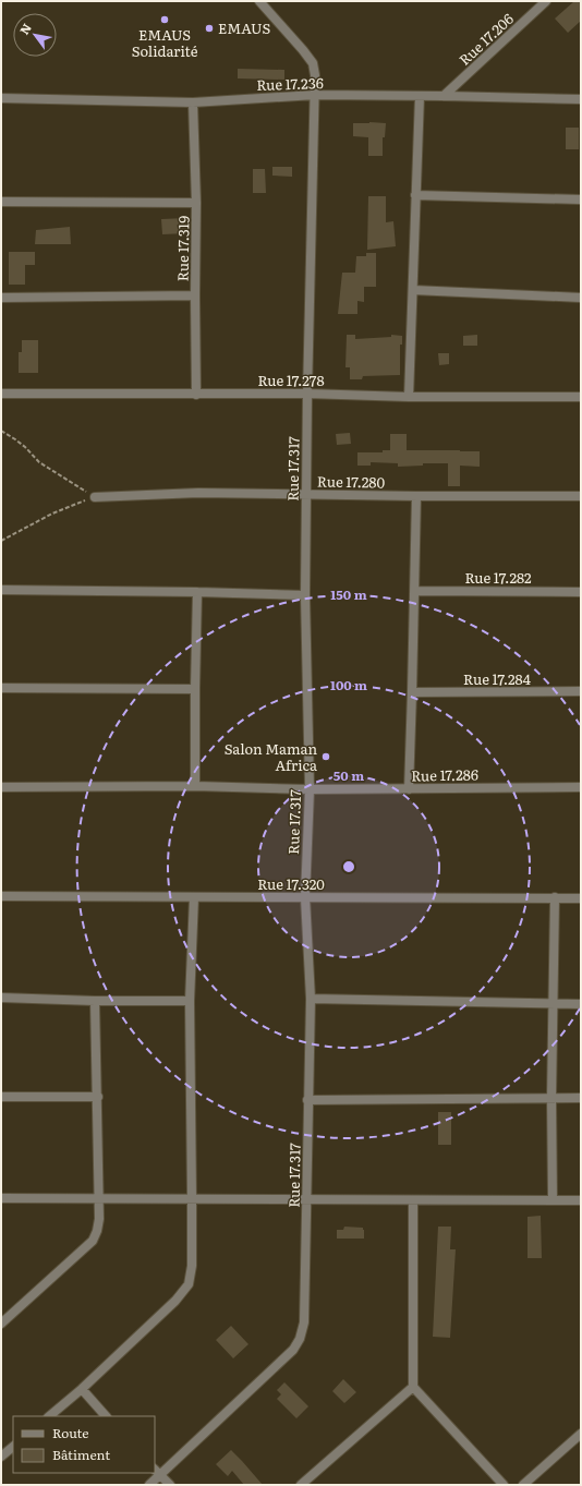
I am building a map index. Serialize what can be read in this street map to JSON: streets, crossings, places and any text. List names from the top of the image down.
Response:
{
  "streets": {
    "street": [
      "Rue 17.206",
      "Rue 17.236",
      "Rue 17.319",
      "Rue 17.278",
      "Rue 17.317",
      "Rue 17.280",
      "Rue 17.282",
      "Rue 17.284",
      "Rue 17.286",
      "Rue 17.320"
    ]
  },
  "crossings": [
    ["Rue 17.206", "Rue 17.236"],
    ["Rue 17.236", "Rue 17.319"],
    ["Rue 17.236", "Rue 17.317"],
    ["Rue 17.319", "Rue 17.278"],
    ["Rue 17.278", "Rue 17.317"],
    ["Rue 17.317", "Rue 17.280"],
    ["Rue 17.317", "Rue 17.286"],
    ["Rue 17.317", "Rue 17.320"]
  ],
  "places": ["EMAUS Solidarité", "EMAUS", "Salon Maman Africa"],
  "legend": ["Route", "Bâtiment"],
  "north": "top left",
  "rings": ["150 m", "100 m", "50 m"]
}
